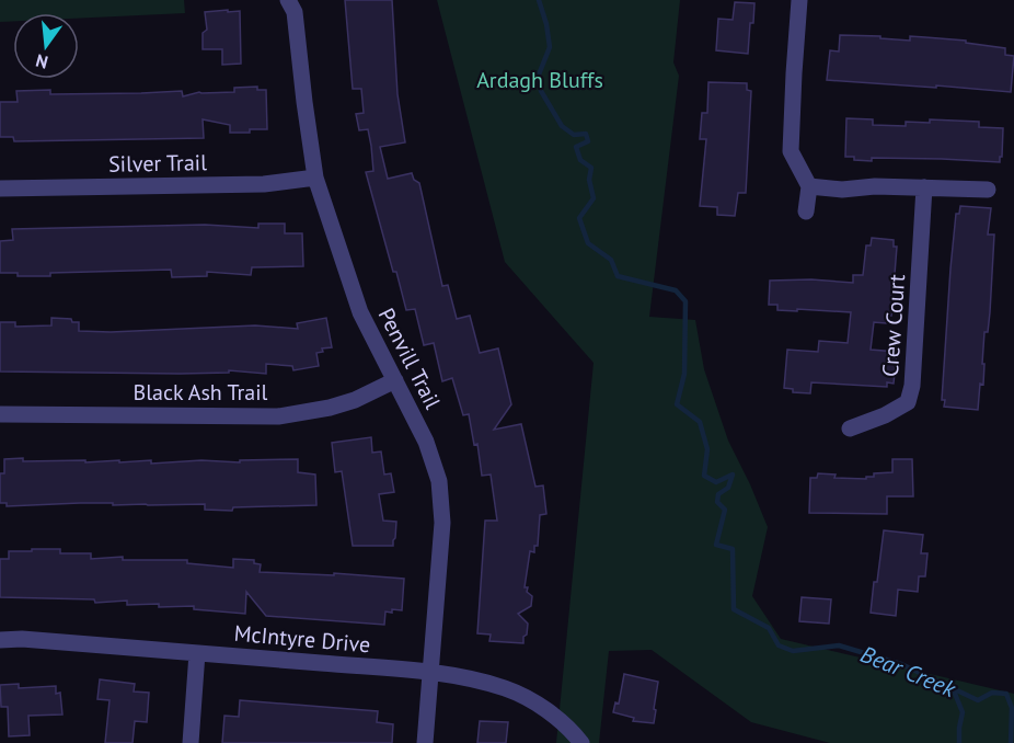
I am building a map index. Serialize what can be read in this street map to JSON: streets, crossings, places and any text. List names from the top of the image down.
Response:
{
  "streets": {
    "street": [
      "Silver Trail",
      "Crew Court",
      "Penvill Trail",
      "Black Ash Trail",
      "McIntyre Drive"
    ]
  },
  "crossings": [
    ["Silver Trail", "Penvill Trail"],
    ["Penvill Trail", "Black Ash Trail"],
    ["Penvill Trail", "McIntyre Drive"]
  ],
  "water": ["Bear Creek"],
  "parks": ["Ardagh Bluffs"],
  "north": "bottom"
}
